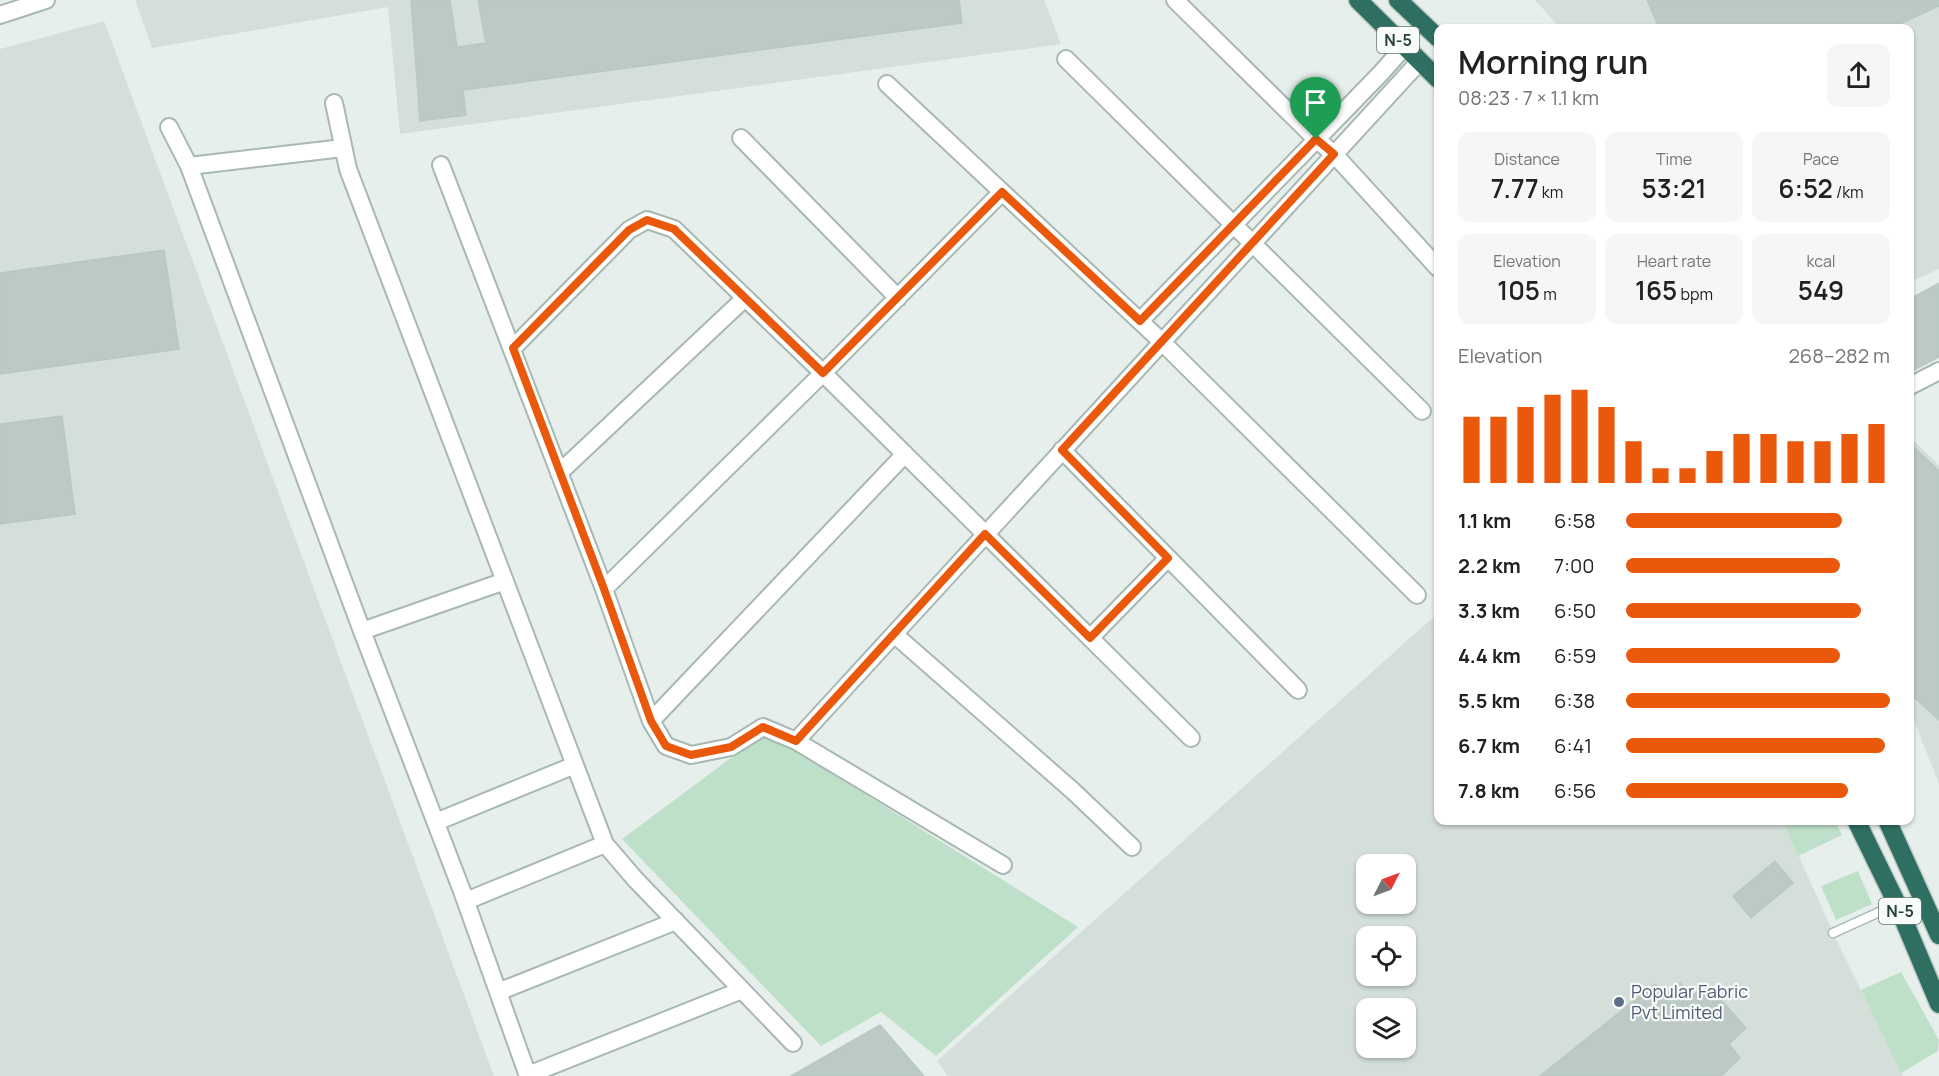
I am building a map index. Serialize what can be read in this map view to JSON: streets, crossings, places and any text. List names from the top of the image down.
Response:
{
  "streets": {
    "highway": ["N-5"]
  },
  "places": ["Popular Fabric Pvt Limited"],
  "north": "top right",
  "page": {
    "heading": ["Morning run", "08:23 · 7 × 1.1 km"],
    "stats": [
      ["Distance", "7.77 km"],
      ["Time", "53:21"],
      ["Pace", "6:52 /km"],
      ["Elevation", "105 m"],
      ["Heart rate", "165 bpm"],
      ["kcal", "549"]
    ],
    "chart": ["Elevation", "268–282 m"],
    "list": [
      {
        "name": "1.1 km",
        "note": "6:58"
      },
      {
        "name": "2.2 km",
        "note": "7:00"
      },
      {
        "name": "3.3 km",
        "note": "6:50"
      },
      {
        "name": "4.4 km",
        "note": "6:59"
      },
      {
        "name": "5.5 km",
        "note": "6:38"
      },
      {
        "name": "6.7 km",
        "note": "6:41"
      },
      {
        "name": "7.8 km",
        "note": "6:56"
      }
    ]
  }
}
